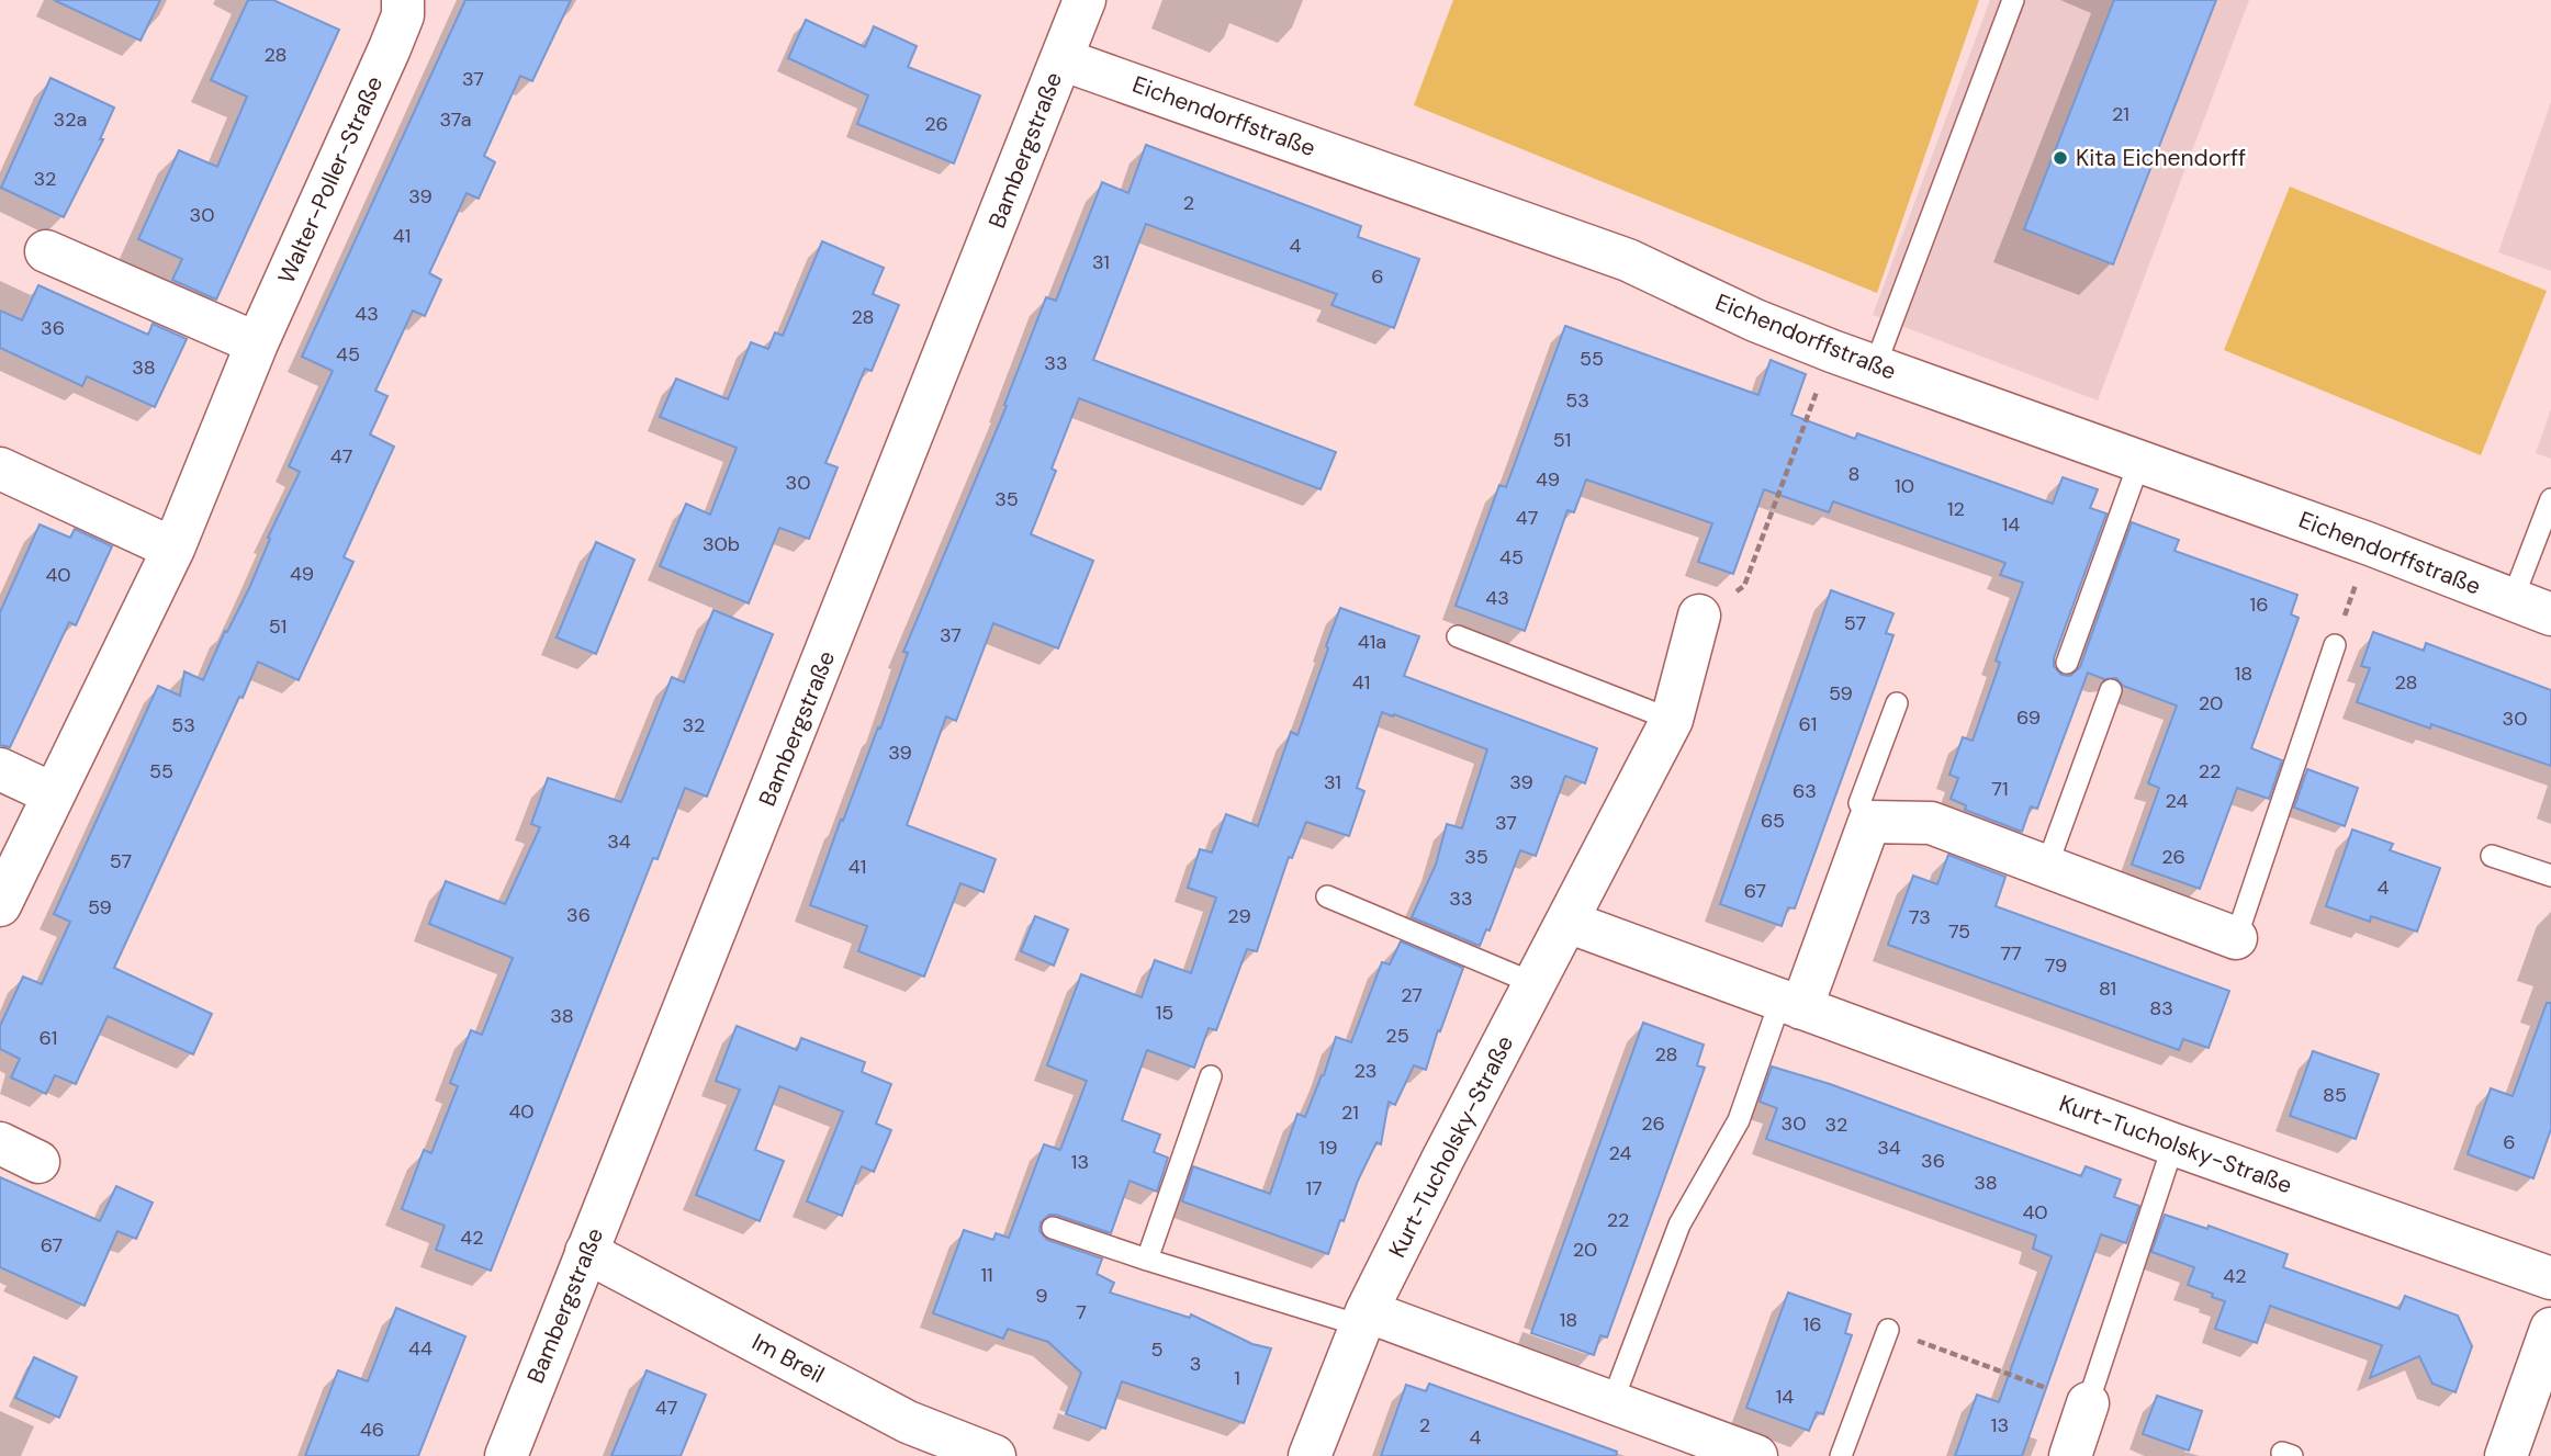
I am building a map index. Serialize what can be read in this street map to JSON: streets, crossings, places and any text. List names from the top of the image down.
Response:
{
  "streets": {
    "street": [
      "Eichendorffstraße",
      "Bambergstraße",
      "Walter-Poller-Straße",
      "Kurt-Tucholsky-Straße",
      "Im Breil"
    ]
  },
  "crossings": [
    ["Eichendorffstraße", "Bambergstraße"],
    ["Bambergstraße", "Im Breil"]
  ],
  "places": ["Kita Eichendorff"],
  "house_numbers": [
    "28",
    "37",
    "21",
    "32a",
    "37a",
    "26",
    "32",
    "39",
    "2",
    "30",
    "41",
    "4",
    "31",
    "6",
    "43",
    "28",
    "36",
    "45",
    "55",
    "33",
    "38",
    "53",
    "51",
    "47",
    "8",
    "49",
    "30",
    "10",
    "35",
    "12",
    "47",
    "14",
    "30b",
    "45",
    "49",
    "40",
    "43",
    "16",
    "57",
    "51",
    "37",
    "41a",
    "18",
    "41",
    "28",
    "59",
    "20",
    "69",
    "30",
    "61",
    "53",
    "32",
    "39",
    "55",
    "22",
    "31",
    "39",
    "71",
    "63",
    "24",
    "65",
    "37",
    "34",
    "35",
    "26",
    "57",
    "41",
    "4",
    "67",
    "33",
    "59",
    "36",
    "29",
    "73",
    "75",
    "77",
    "79",
    "81",
    "27",
    "83",
    "15",
    "38",
    "25",
    "61",
    "28",
    "23",
    "85",
    "40",
    "21",
    "26",
    "30",
    "32",
    "6",
    "19",
    "34",
    "24",
    "36",
    "13",
    "38",
    "17",
    "40",
    "22",
    "42",
    "67",
    "20",
    "11",
    "42",
    "9",
    "7",
    "18",
    "16",
    "44",
    "5",
    "3",
    "1",
    "14",
    "47",
    "2",
    "13",
    "46",
    "4"
  ]
}
